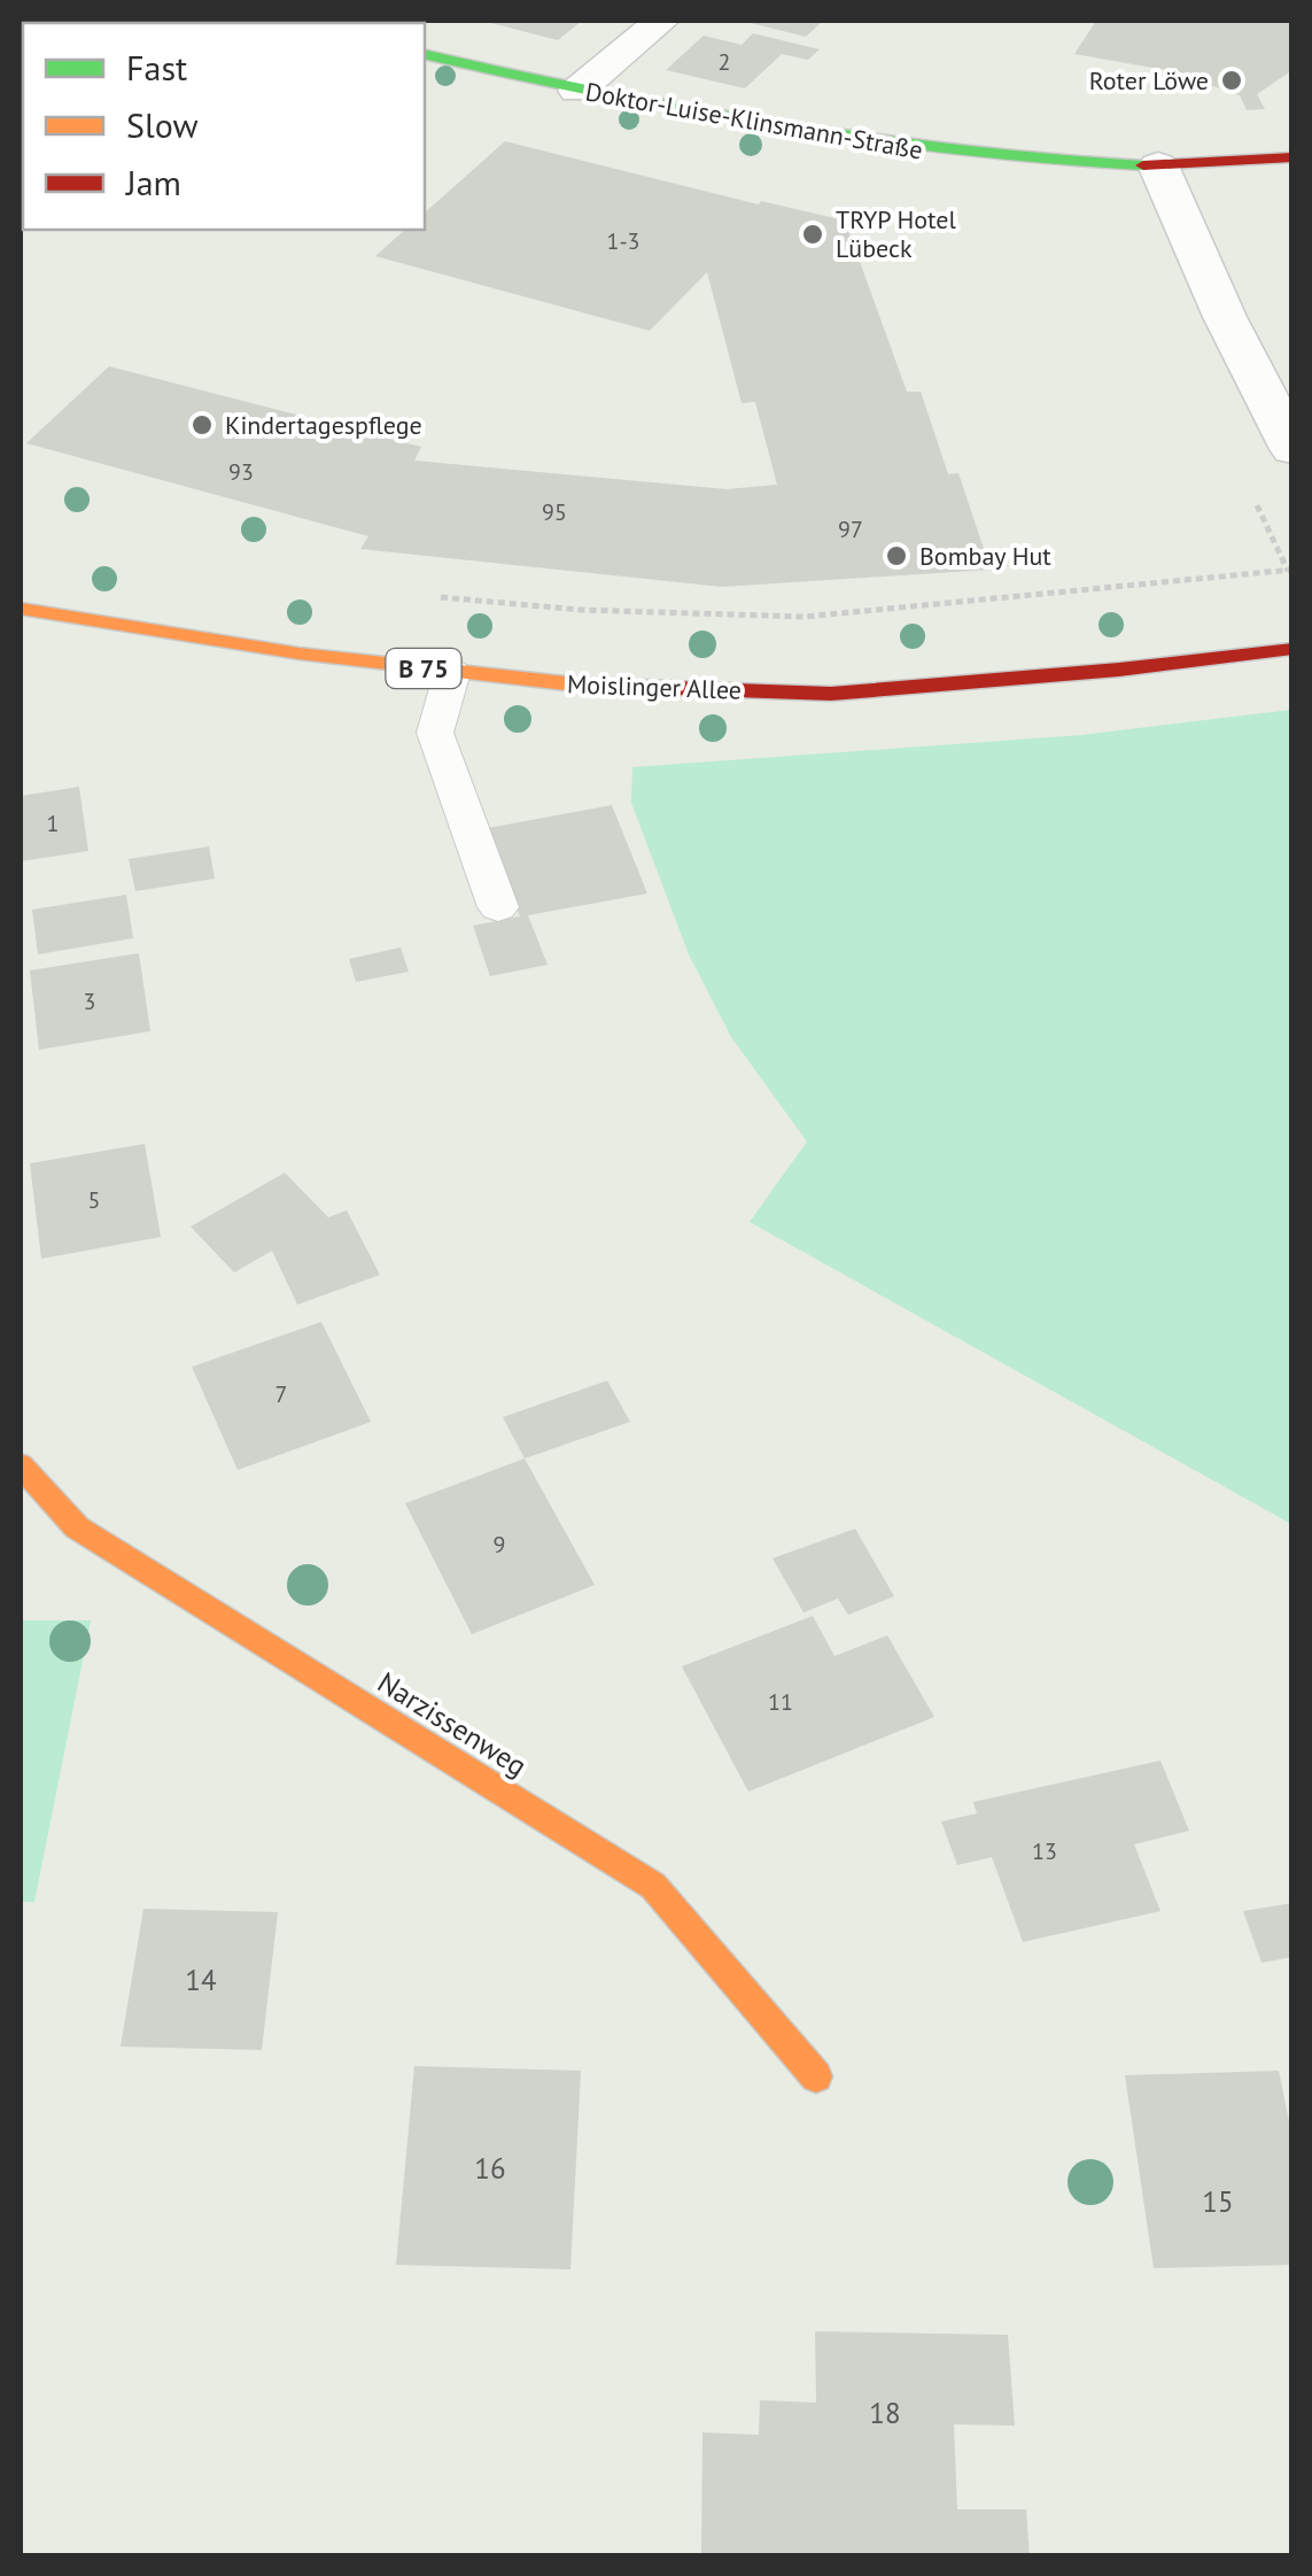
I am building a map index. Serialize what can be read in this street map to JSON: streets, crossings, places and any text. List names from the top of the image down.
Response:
{
  "streets": {
    "street": [
      "Doktor-Luise-Klinsmann-Straße",
      "B 75",
      "Moislinger Allee",
      "Narzissenweg"
    ]
  },
  "places": [
    "Roter Löwe",
    "TRYP Hotel Lübeck",
    "Kindertagespflege",
    "Bombay Hut"
  ],
  "house_numbers": [
    "2",
    "1-3",
    "93",
    "95",
    "97",
    "1",
    "3",
    "5",
    "7",
    "9",
    "11",
    "13",
    "14",
    "16",
    "15",
    "18"
  ],
  "legend": ["Fast", "Slow", "Jam"]
}
